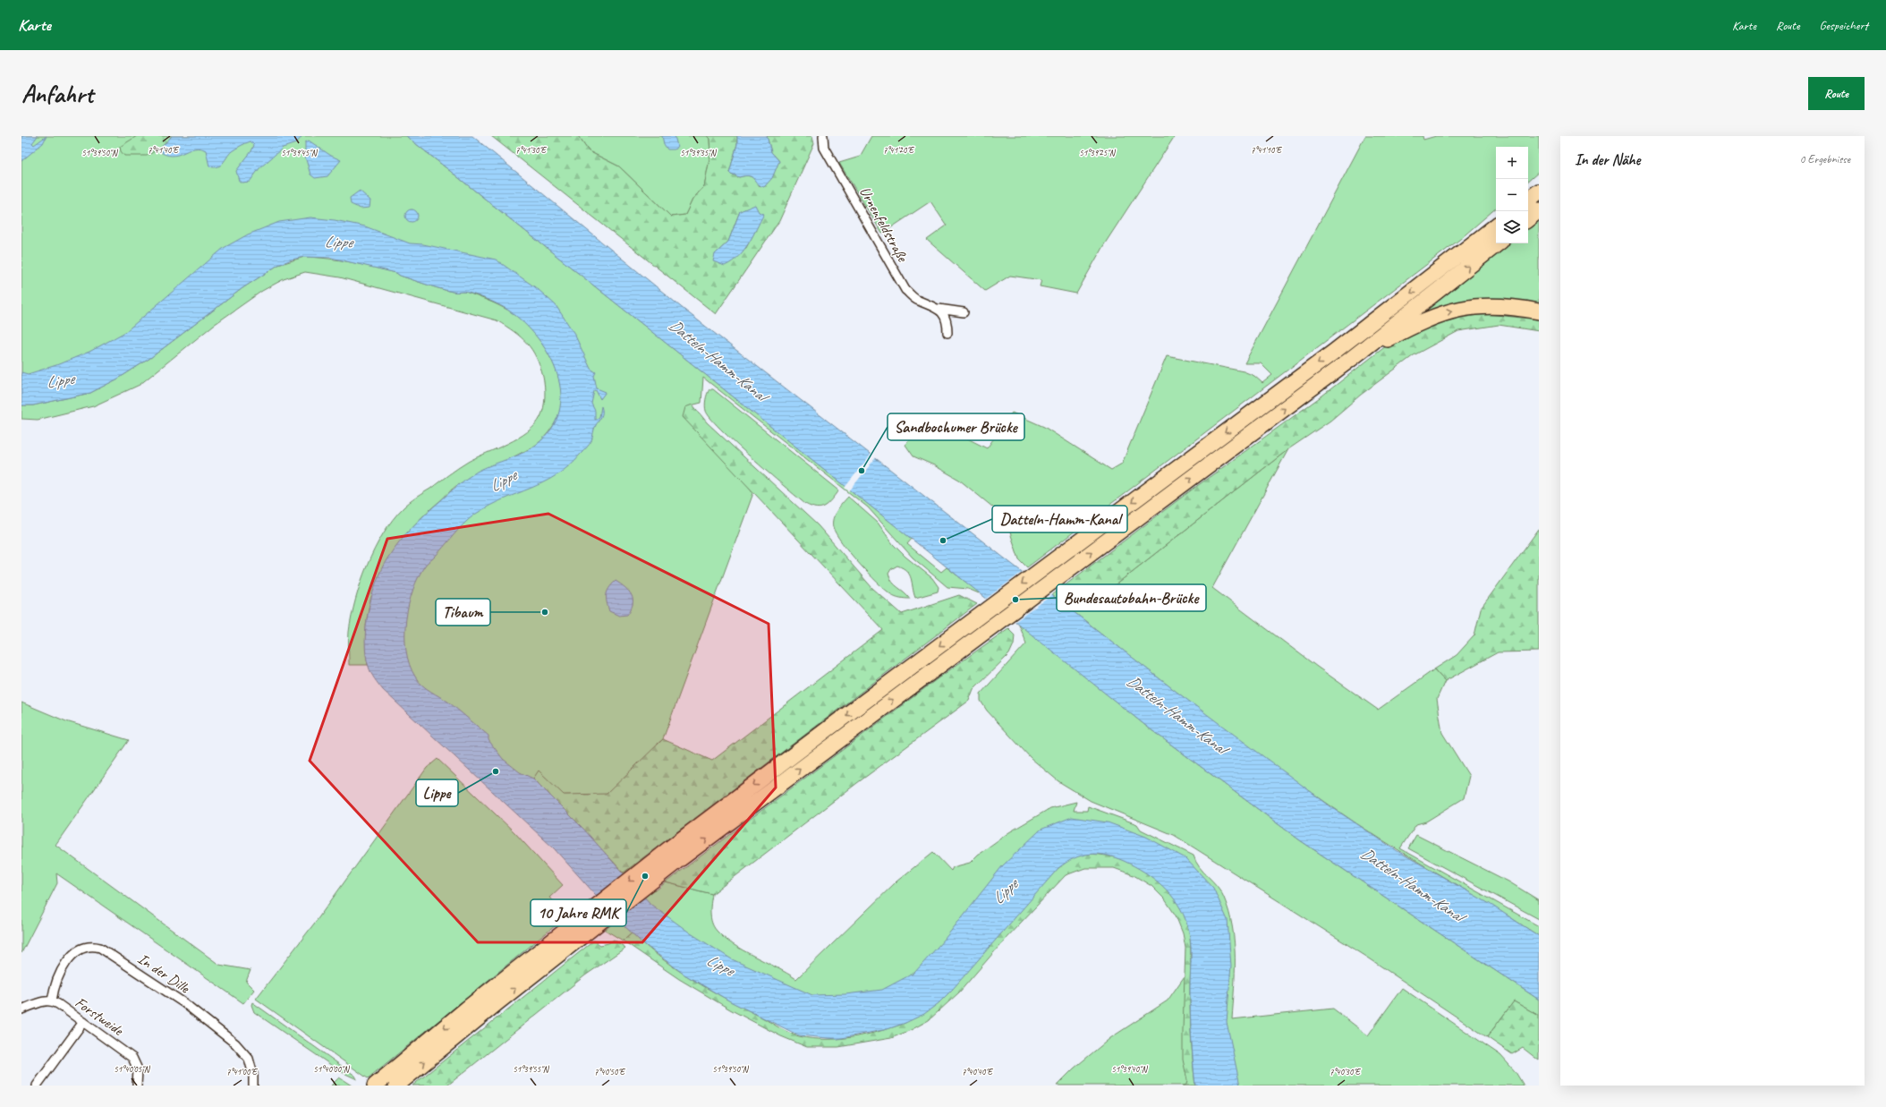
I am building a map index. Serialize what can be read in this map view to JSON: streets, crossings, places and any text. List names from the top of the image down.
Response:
{
  "streets": {
    "street": ["Urnenfeldstraße", "In der Dille", "Forstweide"]
  },
  "crossings": [
    ["In der Dille", "Forstweide"]
  ],
  "water": ["Lippe", "Datteln-Hamm-Kanal"],
  "places": [
    "Sandbochumer Brücke",
    "Datteln-Hamm-Kanal",
    "Bundesautobahn-Brücke",
    "Tibaum",
    "Lippe",
    "10 Jahre RMK"
  ],
  "page": {
    "header": "Karte",
    "nav": ["Karte", "Route", "Gespeichert"],
    "buttons": "Route",
    "title": "Anfahrt",
    "heading": ["In der Nähe", "0 Ergebnisse"],
    "map_buttons": ["+", "−"]
  },
  "coordinates": [
    "7°41'40\"E",
    "7°41'30\"E",
    "7°41'20\"E",
    "7°41'10\"E",
    "51°39'50\"N",
    "51°39'45\"N",
    "51°39'35\"N",
    "51°39'25\"N",
    "51°40'05\"N",
    "51°40'00\"N",
    "51°39'55\"N",
    "51°39'40\"N",
    "7°41'00\"E",
    "7°40'50\"E",
    "7°40'40\"E",
    "7°40'30\"E"
  ]
}
